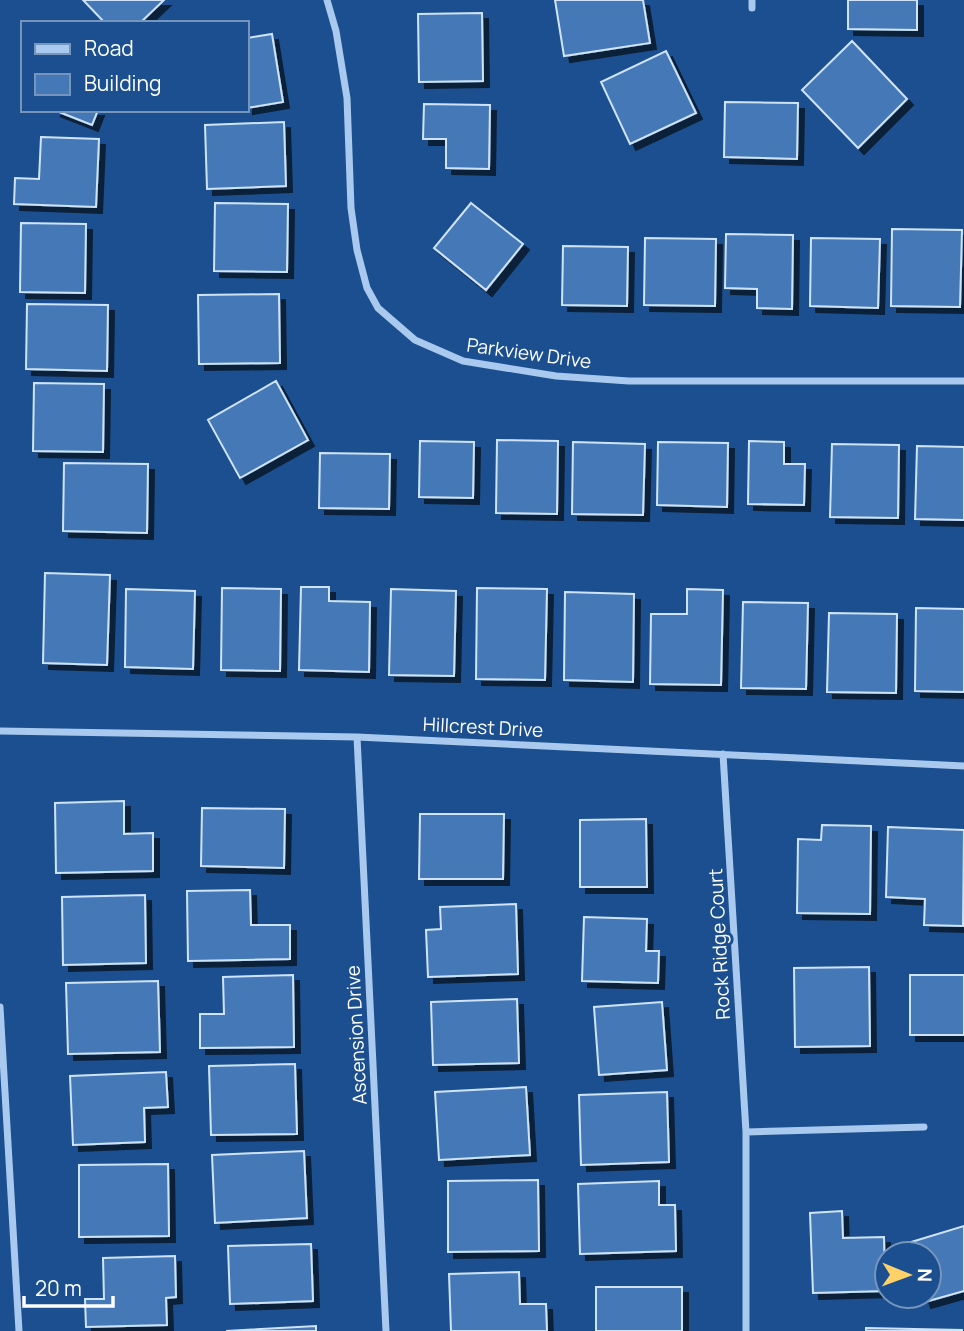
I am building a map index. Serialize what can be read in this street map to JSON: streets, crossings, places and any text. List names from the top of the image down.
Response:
{
  "streets": {
    "street": [
      "Parkview Drive",
      "Hillcrest Drive",
      "Rock Ridge Court",
      "Ascension Drive"
    ]
  },
  "crossings": [
    ["Hillcrest Drive", "Rock Ridge Court"],
    ["Hillcrest Drive", "Ascension Drive"]
  ],
  "legend": ["Road", "Building"],
  "scale_bar": "20 m",
  "north": "right"
}
